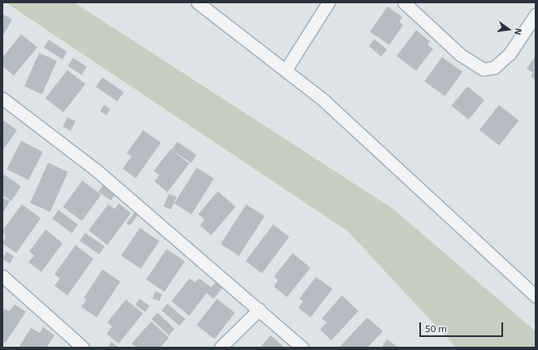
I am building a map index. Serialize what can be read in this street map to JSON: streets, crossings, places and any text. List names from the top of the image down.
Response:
{
  "scale_bar": "50 m",
  "north": "right"
}
